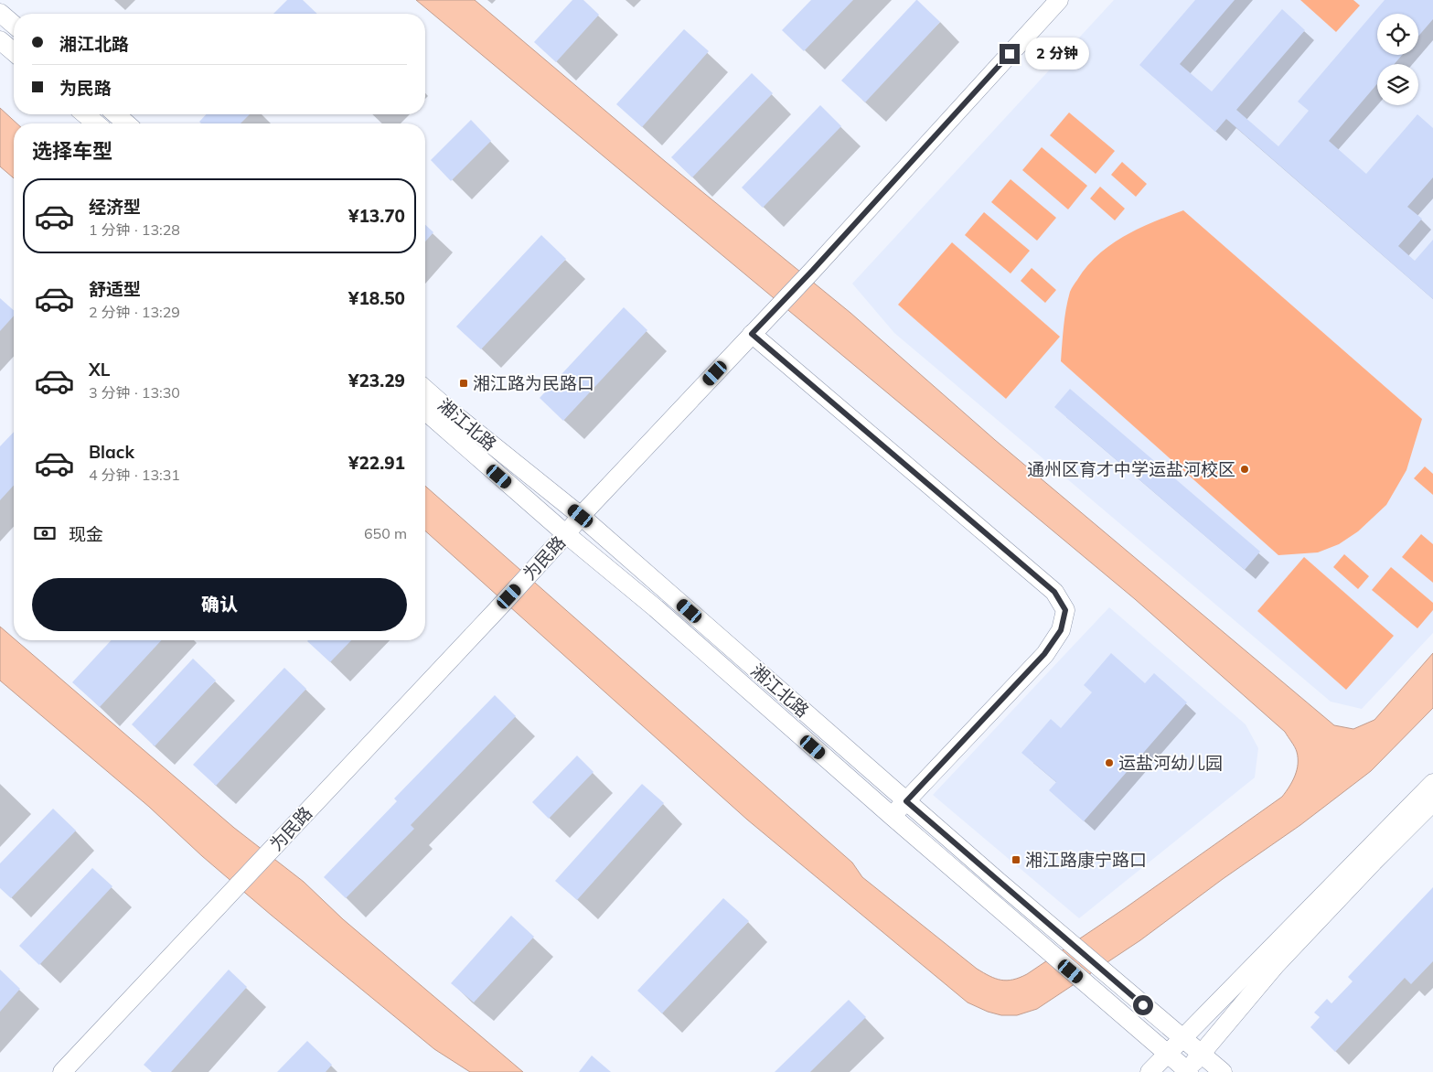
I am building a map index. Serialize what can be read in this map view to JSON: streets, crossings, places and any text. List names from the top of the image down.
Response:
{
  "streets": {
    "street": ["湘江北路", "为民路"]
  },
  "crossings": [
    ["湘江北路", "为民路"]
  ],
  "places": {
    "transit": ["湘江路为民路口", "湘江路康宁路口"],
    "other": ["通州区育才中学运盐河校区", "运盐河幼儿园"]
  },
  "page": {
    "banner": ["湘江北路", "为民路"],
    "bubble": "2 分钟",
    "heading": "选择车型",
    "list": [
      {
        "name": "经济型",
        "note": "1 分钟 · 13:28",
        "value": "¥13.70"
      },
      {
        "name": "舒适型",
        "note": "2 分钟 · 13:29",
        "value": "¥18.50"
      },
      {
        "name": "XL",
        "note": "3 分钟 · 13:30",
        "value": "¥23.29"
      },
      {
        "name": "Black",
        "note": "4 分钟 · 13:31",
        "value": "¥22.91"
      }
    ],
    "pay": ["现金", "650 m"],
    "buttons": "确认"
  }
}
